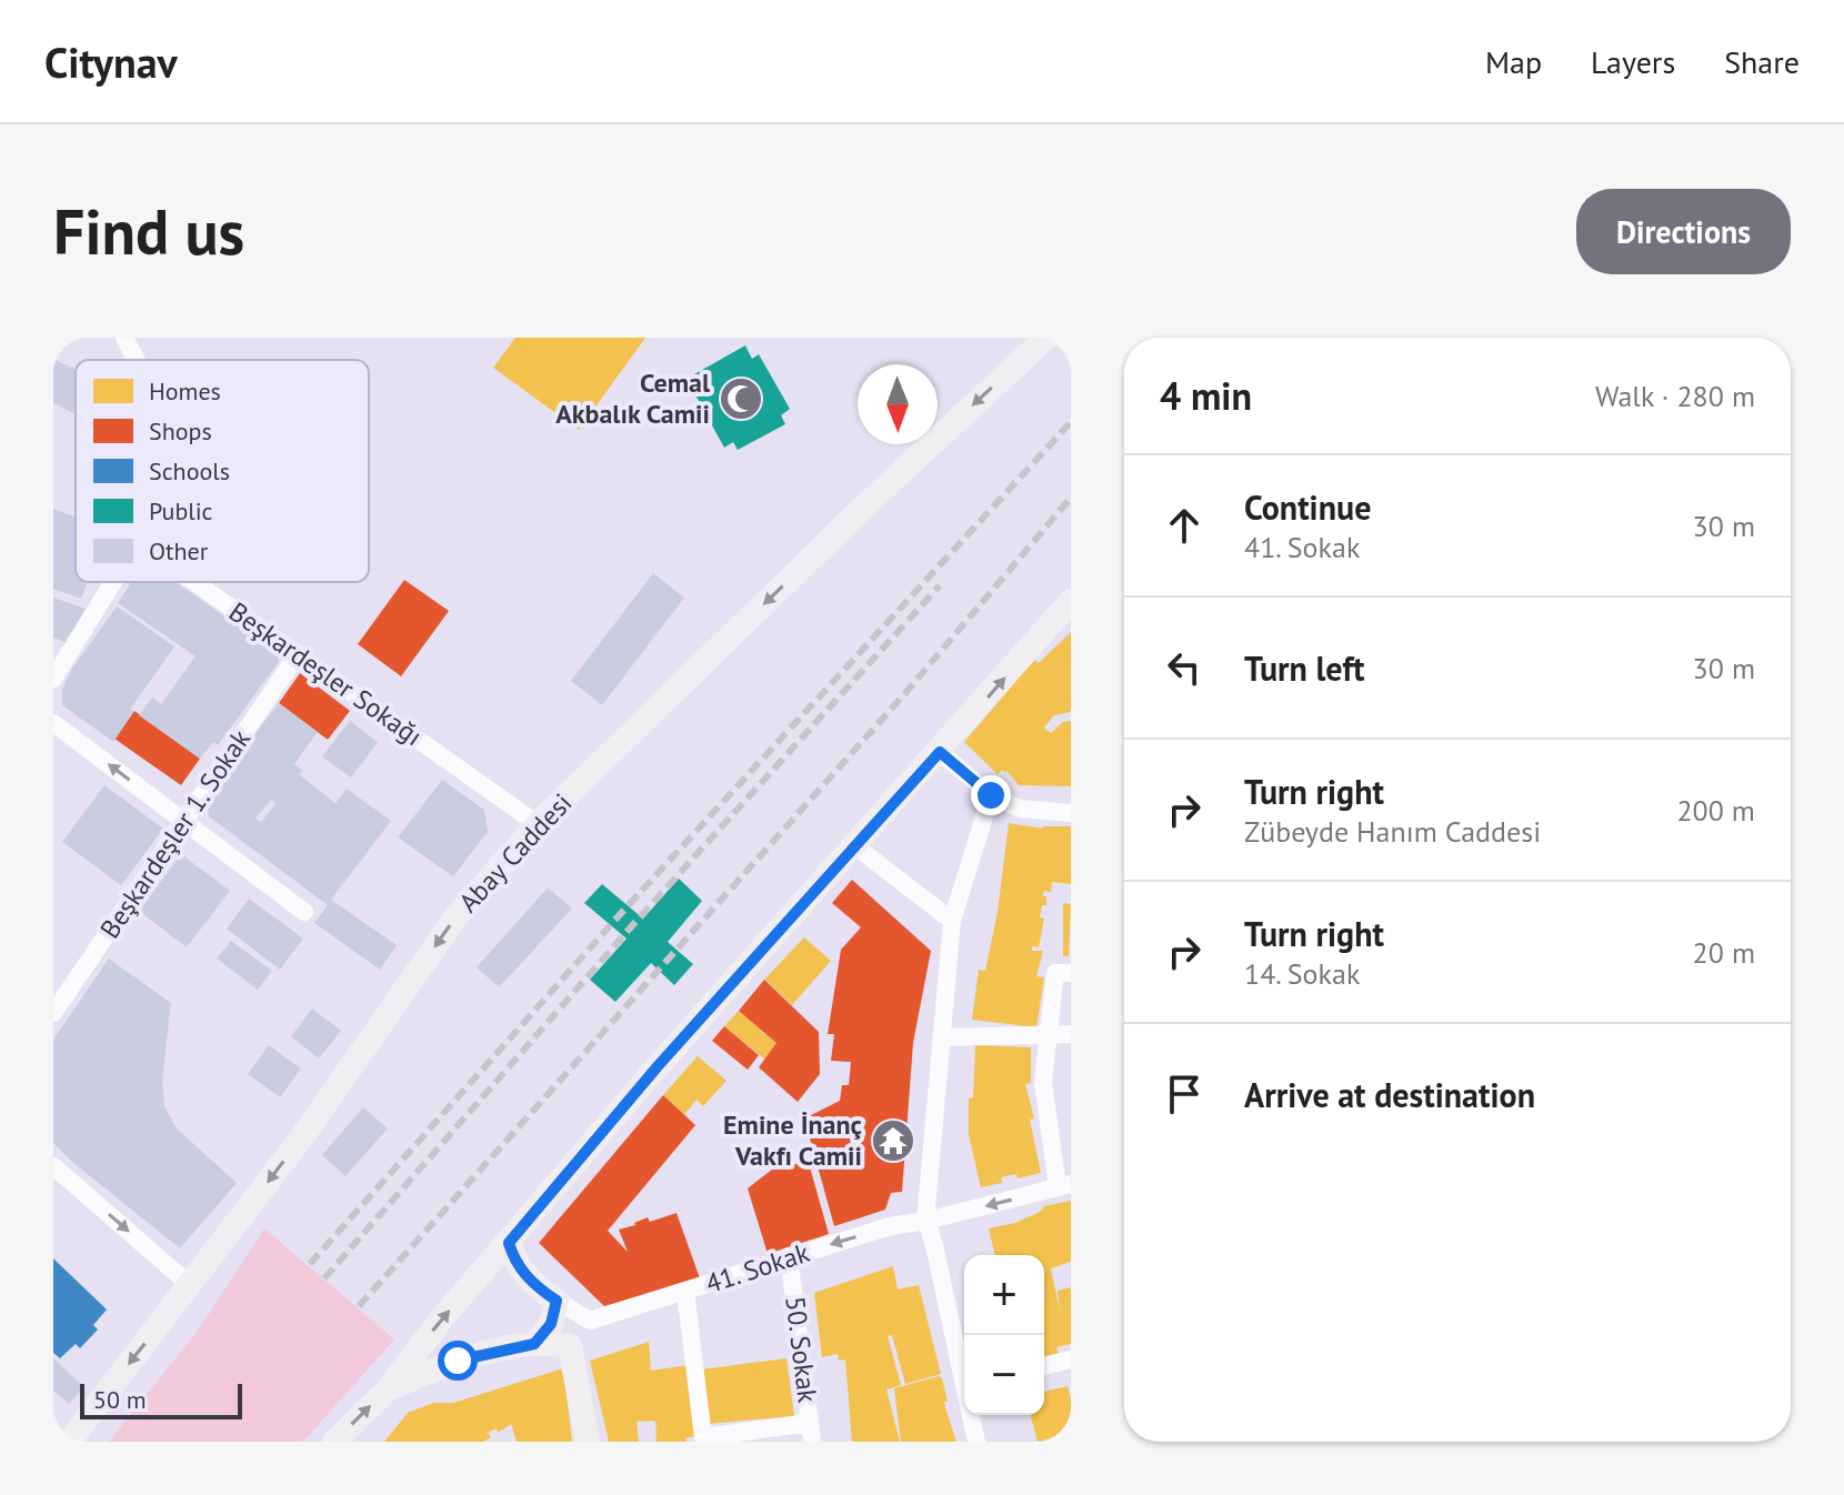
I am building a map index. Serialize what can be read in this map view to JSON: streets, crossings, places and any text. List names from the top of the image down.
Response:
{
  "streets": {
    "main road": ["Abay Caddesi"],
    "street": [
      "Beşkardeşler Sokağı",
      "Beşkardeşler 1. Sokak",
      "41. Sokak",
      "50. Sokak"
    ]
  },
  "crossings": [
    ["Beşkardeşler Sokağı", "Beşkardeşler 1. Sokak"],
    ["Beşkardeşler Sokağı", "Abay Caddesi"],
    ["41. Sokak", "50. Sokak"]
  ],
  "one_way": ["Abay Caddesi", "41. Sokak"],
  "places": {
    "mosque": ["Cemal Akbalık Camii"],
    "temple": ["Emine İnanç Vakfı Camii"]
  },
  "legend": [
    "Homes",
    "Shops",
    "Schools",
    "Public",
    "Other"
  ],
  "scale_bar": "50 m",
  "north": "bottom",
  "page": {
    "header": "Citynav",
    "nav": ["Map", "Layers", "Share"],
    "buttons": "Directions",
    "title": "Find us",
    "heading": ["4 min", "Walk · 280 m"],
    "list": [
      ["Continue", "41. Sokak", "30 m"],
      ["Turn left", "30 m"],
      ["Turn right", "Zübeyde Hanım Caddesi", "200 m"],
      ["Turn right", "14. Sokak", "20 m"],
      "Arrive at destination"
    ],
    "map_buttons": ["+", "−"],
    "scale": "50 m"
  }
}
